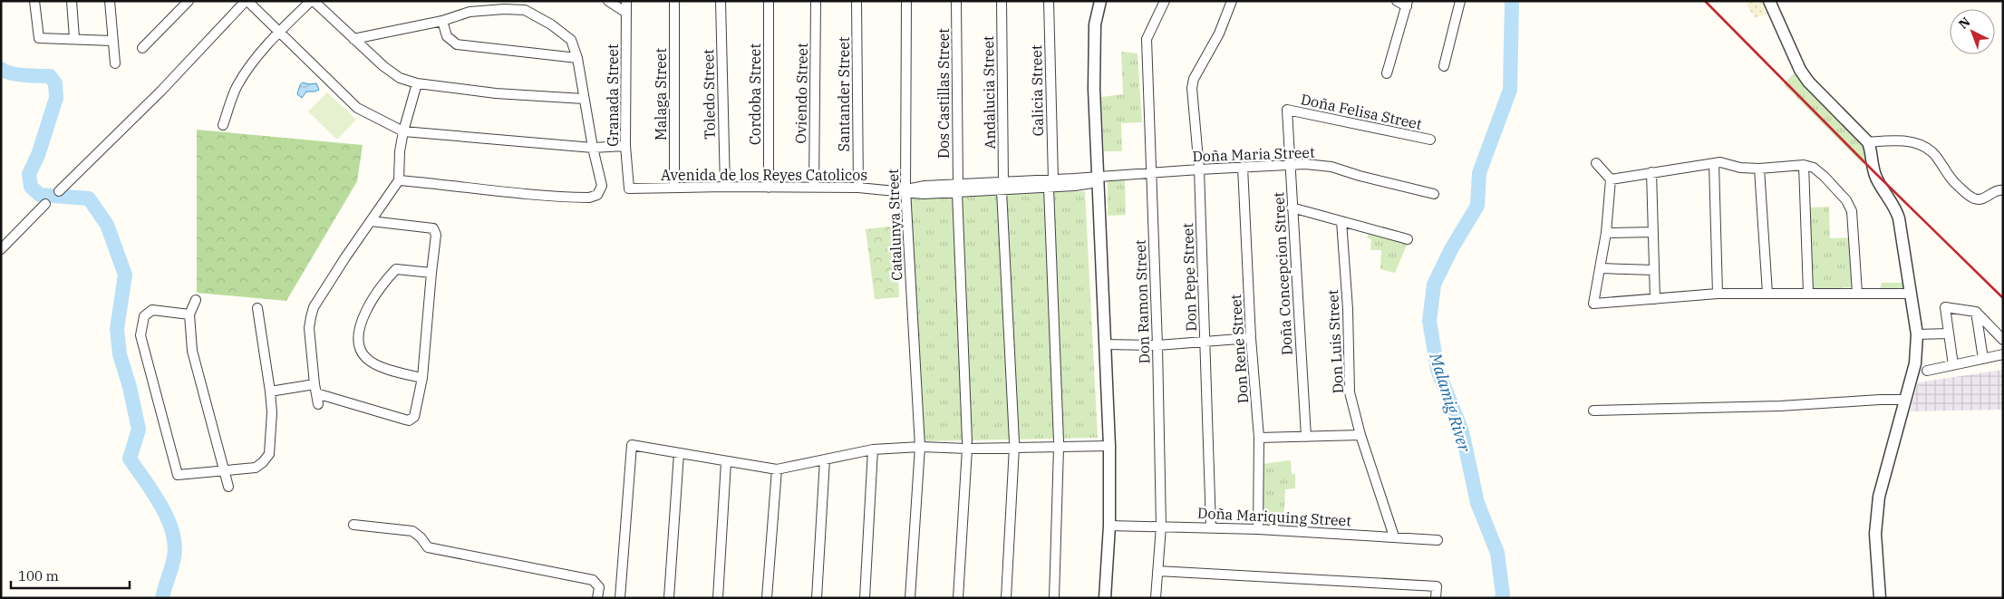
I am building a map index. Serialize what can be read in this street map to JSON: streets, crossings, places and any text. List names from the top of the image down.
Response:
{
  "streets": {
    "street": [
      "Galicia Street",
      "Andalucia Street",
      "Oviendo Street",
      "Dos Castillas Street",
      "Malaga Street",
      "Toledo Street",
      "Cordoba Street",
      "Santander Street",
      "Granada Street",
      "Doña Felisa Street",
      "Doña Maria Street",
      "Avenida de los Reyes Catolicos",
      "Catalunya Street",
      "Doña Concepcion Street",
      "Don Pepe Street",
      "Don Ramon Street",
      "Don Luis Street",
      "Don Rene Street",
      "Doña Mariquing Street"
    ]
  },
  "crossings": [
    ["Galicia Street", "Avenida de los Reyes Catolicos"],
    ["Andalucia Street", "Avenida de los Reyes Catolicos"],
    ["Oviendo Street", "Avenida de los Reyes Catolicos"],
    ["Dos Castillas Street", "Avenida de los Reyes Catolicos"],
    ["Malaga Street", "Avenida de los Reyes Catolicos"],
    ["Toledo Street", "Avenida de los Reyes Catolicos"],
    ["Cordoba Street", "Avenida de los Reyes Catolicos"],
    ["Santander Street", "Avenida de los Reyes Catolicos"],
    ["Granada Street", "Avenida de los Reyes Catolicos"],
    ["Doña Felisa Street", "Doña Concepcion Street"],
    ["Doña Maria Street", "Avenida de los Reyes Catolicos"],
    ["Doña Maria Street", "Doña Concepcion Street"],
    ["Doña Maria Street", "Don Pepe Street"],
    ["Doña Maria Street", "Don Ramon Street"],
    ["Doña Maria Street", "Don Rene Street"],
    ["Avenida de los Reyes Catolicos", "Catalunya Street"],
    ["Don Pepe Street", "Doña Mariquing Street"],
    ["Don Ramon Street", "Doña Mariquing Street"],
    ["Don Luis Street", "Doña Mariquing Street"],
    ["Don Rene Street", "Doña Mariquing Street"]
  ],
  "water": ["Malamig River"],
  "scale_bar": "100 m",
  "north": "top left"
}
